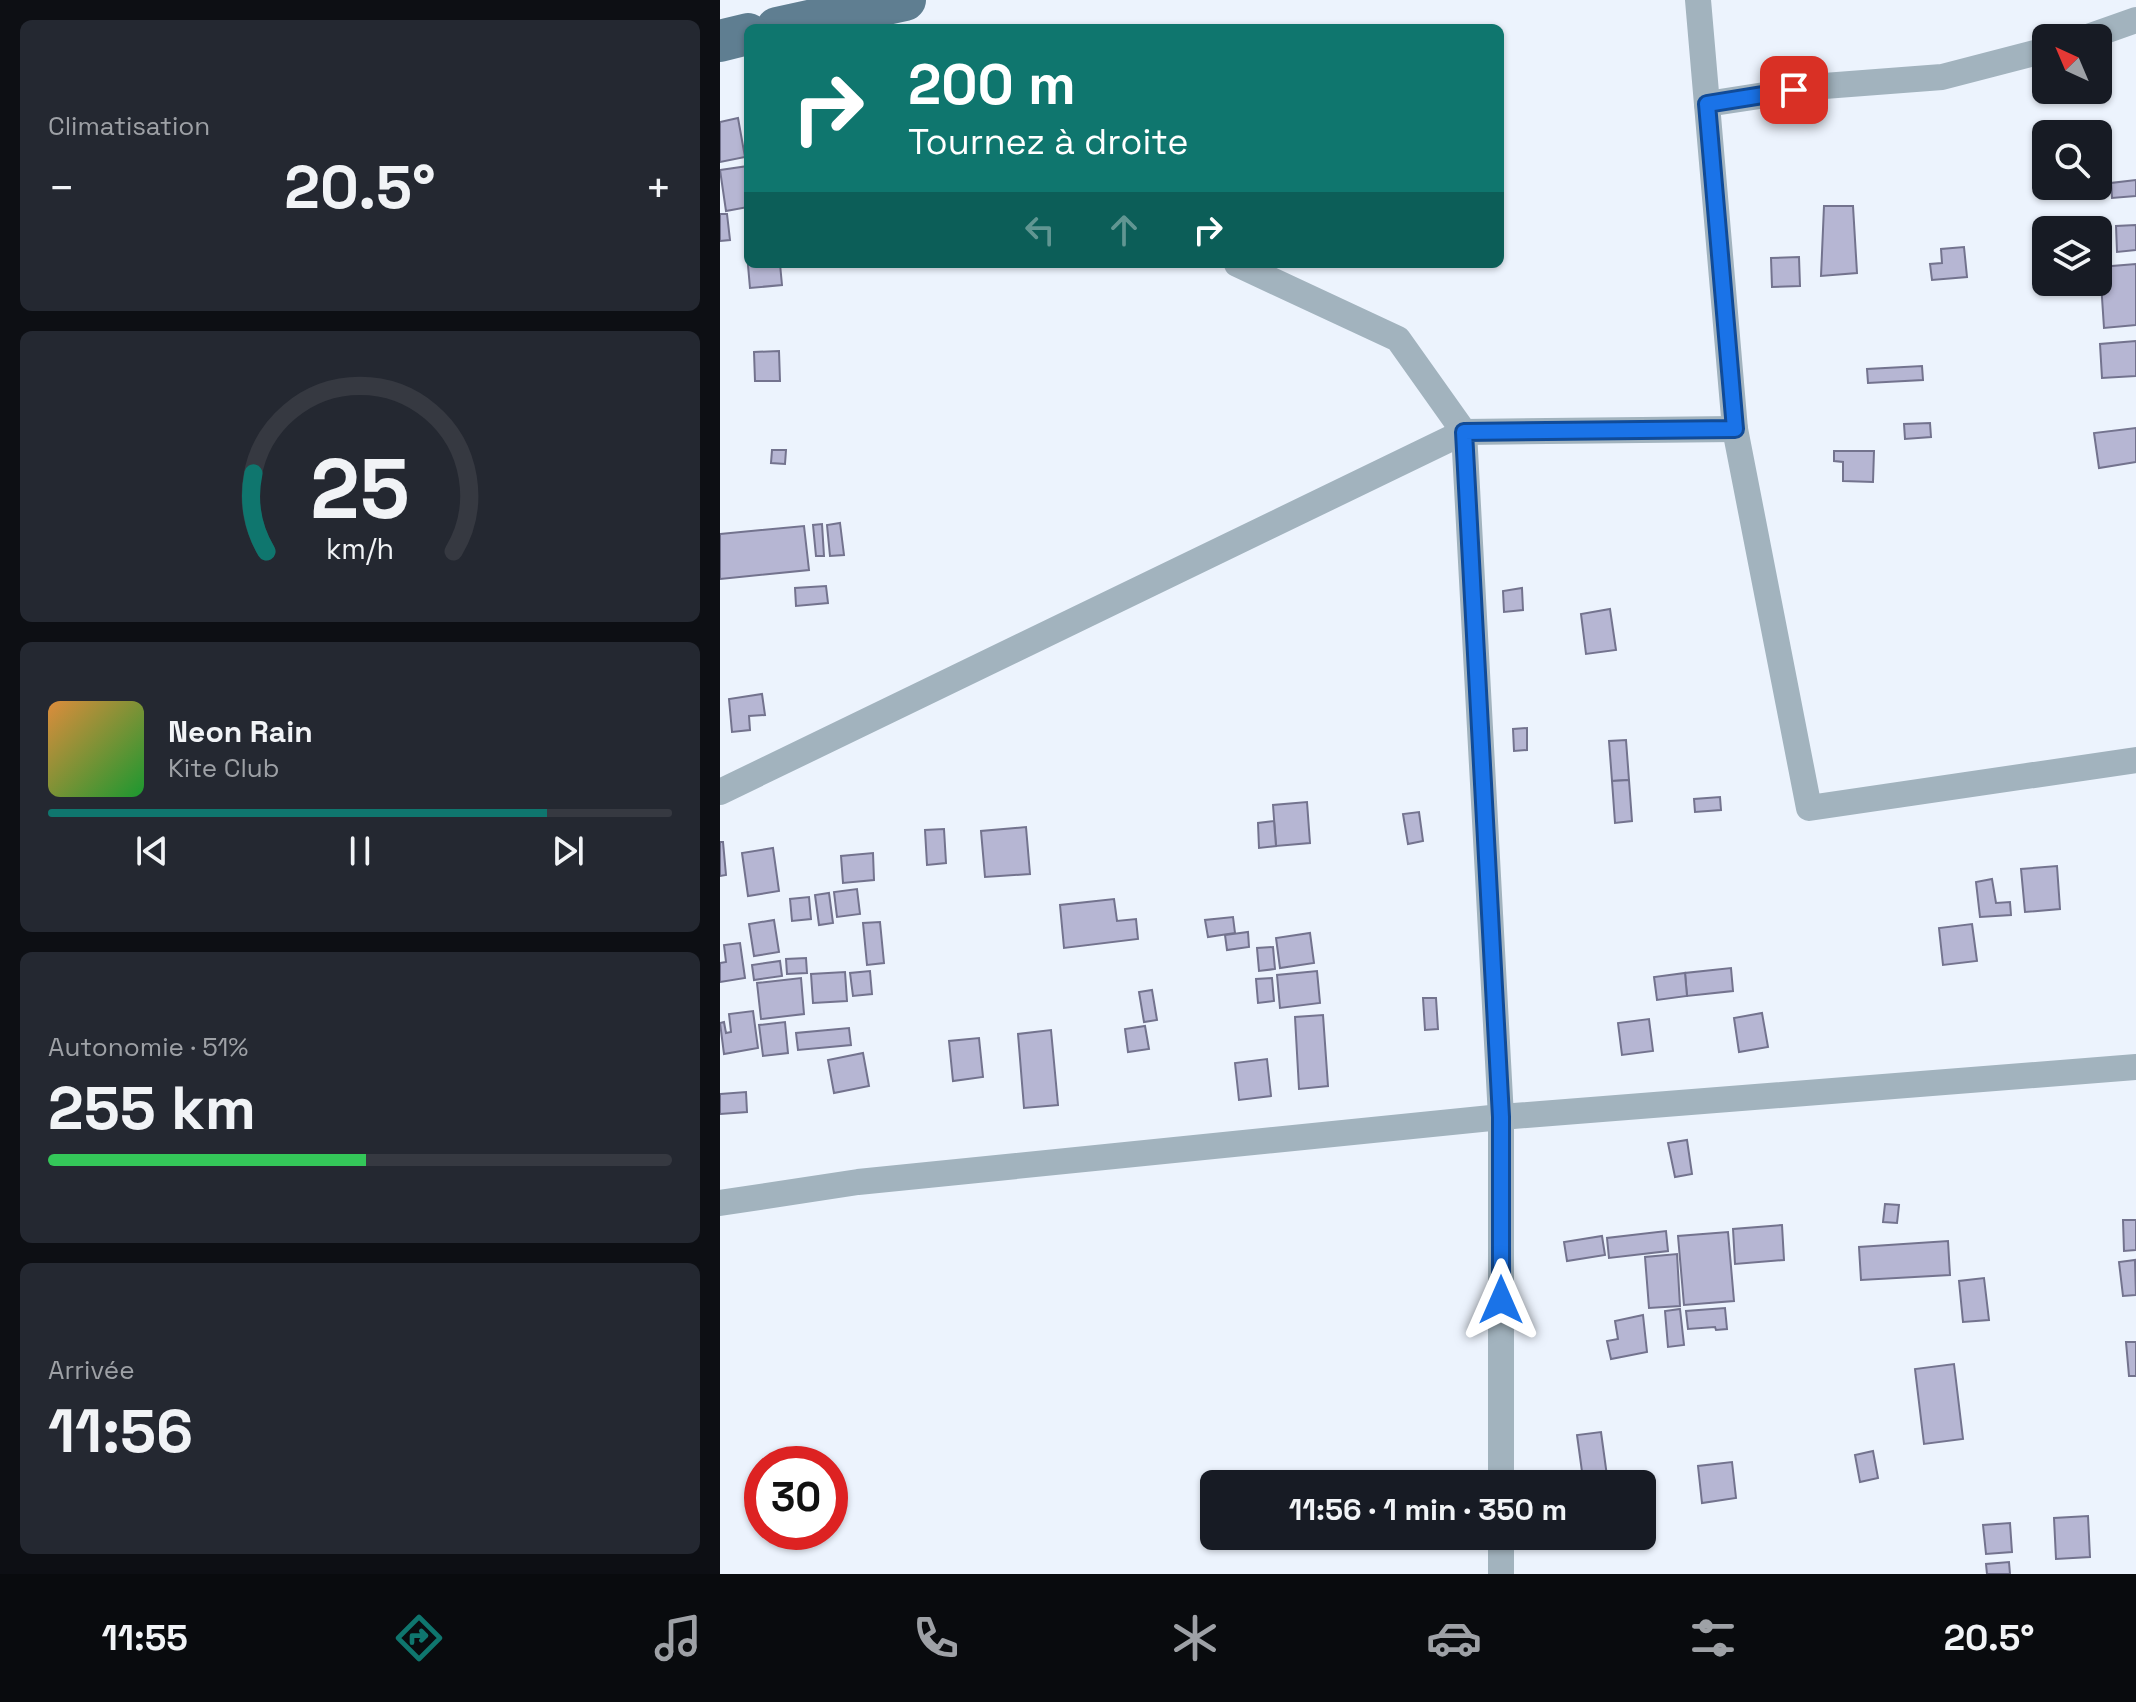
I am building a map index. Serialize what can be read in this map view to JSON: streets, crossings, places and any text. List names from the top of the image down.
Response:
{
  "north": "top left",
  "page": {
    "tile": [
      "Climatisation",
      ["Autonomie · 51%", "255 km"],
      ["Arrivée", "11:56"]
    ],
    "turn": ["200 m", "Tournez à droite"],
    "heat": ["−", "20.5°", "+"],
    "song": ["Neon Rain", "Kite Club"],
    "limit": "30",
    "trip": "11:56 · 1 min · 350 m",
    "tabs": ["11:55", "20.5°"],
    "gauge": ["25", "km/h"]
  }
}
